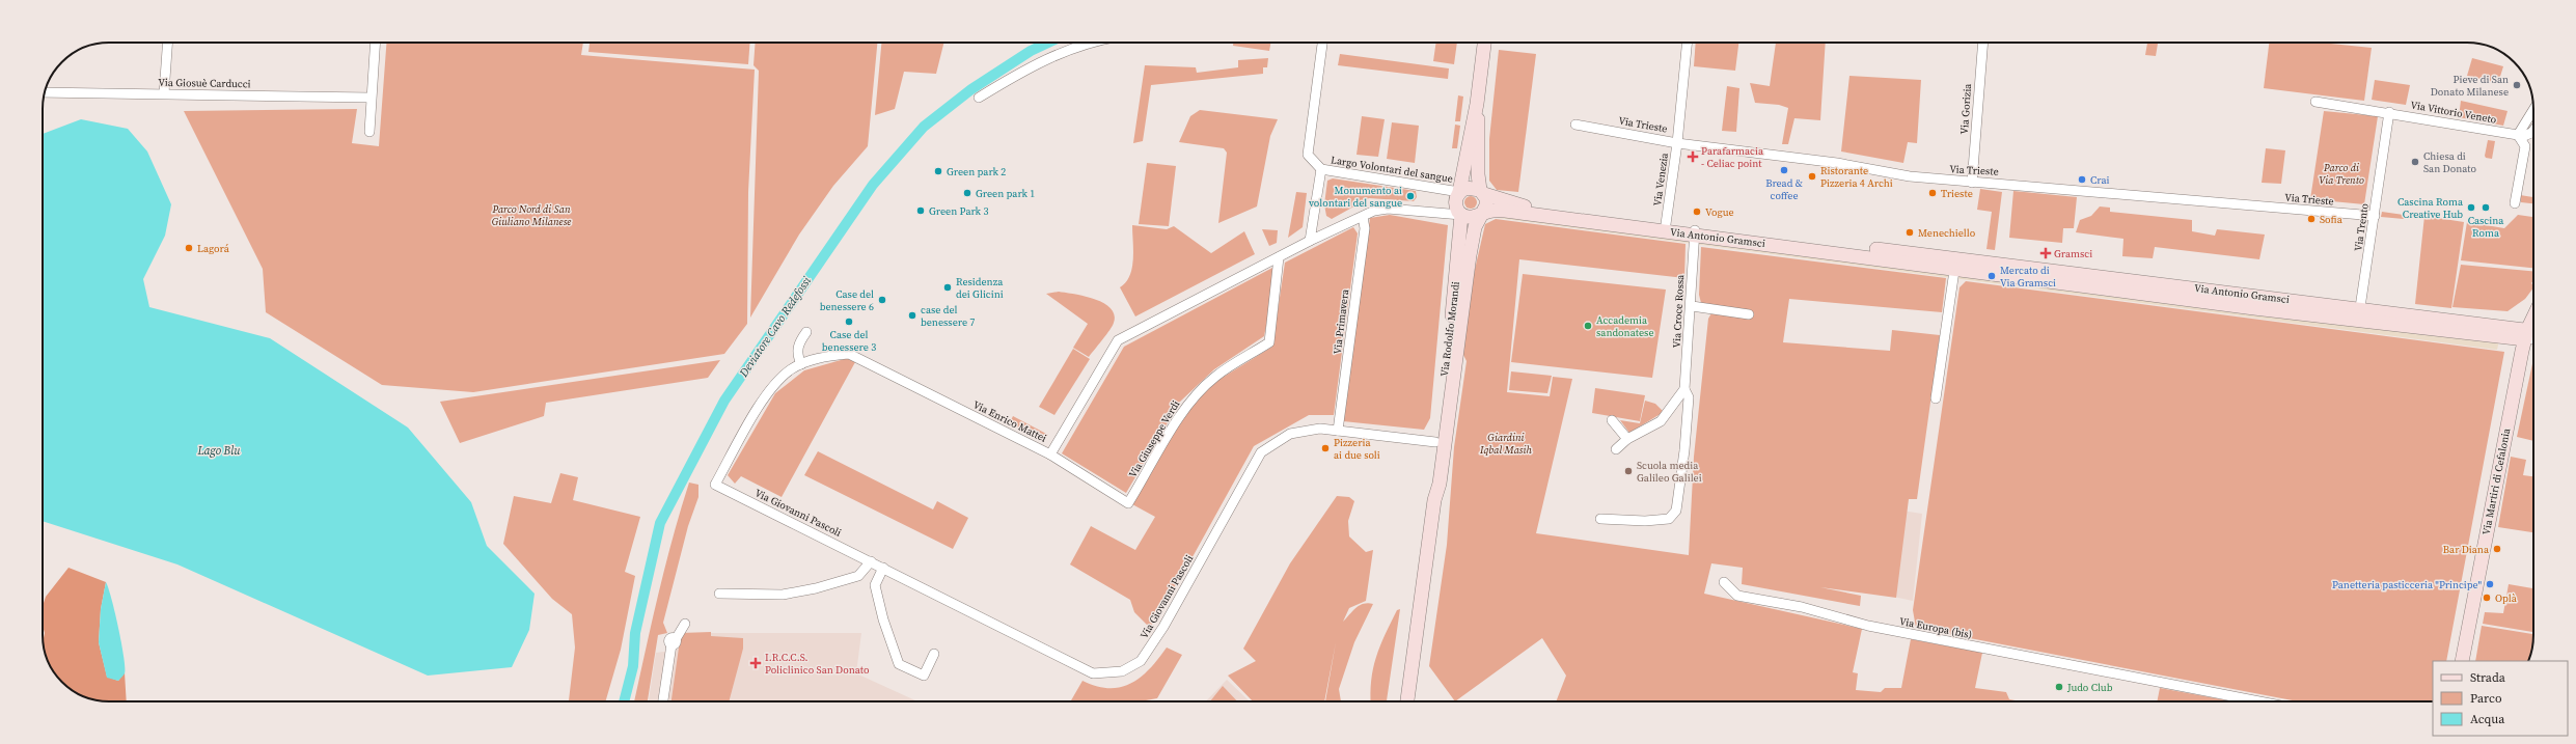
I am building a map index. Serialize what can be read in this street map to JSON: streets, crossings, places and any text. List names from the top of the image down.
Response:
{
  "streets": {
    "street": [
      "Via Giosuè Carducci",
      "Via Gorizia",
      "Via Vittorio Veneto",
      "Via Trieste",
      "Largo Volontari del sangue",
      "Via Venezia",
      "Via Trento",
      "Via Antonio Gramsci",
      "Via Croce Rossa",
      "Via Primavera",
      "Via Rodolfo Morandi",
      "Via Enrico Mattei",
      "Via Giuseppe Verdi",
      "Via Martiri di Cefalonia",
      "Via Giovanni Pascoli",
      "Via Europa (bis)"
    ]
  },
  "crossings": [
    ["Via Gorizia", "Via Trieste"],
    ["Via Vittorio Veneto", "Via Trento"],
    ["Via Trieste", "Via Venezia"],
    ["Via Trieste", "Via Trento"],
    ["Largo Volontari del sangue", "Via Antonio Gramsci"],
    ["Largo Volontari del sangue", "Via Rodolfo Morandi"],
    ["Largo Volontari del sangue", "Via Enrico Mattei"],
    ["Via Venezia", "Via Antonio Gramsci"],
    ["Via Trento", "Via Antonio Gramsci"],
    ["Via Antonio Gramsci", "Via Croce Rossa"],
    ["Via Antonio Gramsci", "Via Rodolfo Morandi"],
    ["Via Antonio Gramsci", "Via Martiri di Cefalonia"],
    ["Via Primavera", "Via Giovanni Pascoli"],
    ["Via Rodolfo Morandi", "Via Giovanni Pascoli"],
    ["Via Enrico Mattei", "Via Giuseppe Verdi"],
    ["Via Enrico Mattei", "Via Giovanni Pascoli"]
  ],
  "water": ["Deviatore Cavo Redefossi", "Lago Blu"],
  "parks": ["Parco di Via Trento", "Parco Nord di San Giuliano Milanese", "Giardini Iqbal Masih"],
  "places": {
    "other": [
      "Pieve di San Donato Milanese",
      "Chiesa di San Donato",
      "Bread & coffee",
      "Green park 2",
      "Ristorante Pizzeria 4 Archi",
      "Crai",
      "Green park 1",
      "Trieste",
      "Monumento ai volontari del sangue",
      "Cascina Roma Creative Hub",
      "Cascina Roma",
      "Green Park 3",
      "Vogue",
      "Sofia",
      "Menechiello",
      "Lagorá",
      "Mercato di Via Gramsci",
      "Residenza dei Glicini",
      "Case del benessere 6",
      "case del benessere 7",
      "Case del benessere 3",
      "Accademia sandonatese",
      "Pizzeria ai due soli",
      "Scuola media Galileo Galilei",
      "Bar Diana",
      "Panetteria pasticceria \"Principe\"",
      "Oplà",
      "Judo Club"
    ],
    "health": ["Parafarmacia - Celiac point", "Gramsci", "I.R.C.C.S. Policlinico San Donato"]
  },
  "legend": ["Strada", "Parco", "Acqua"]
}
